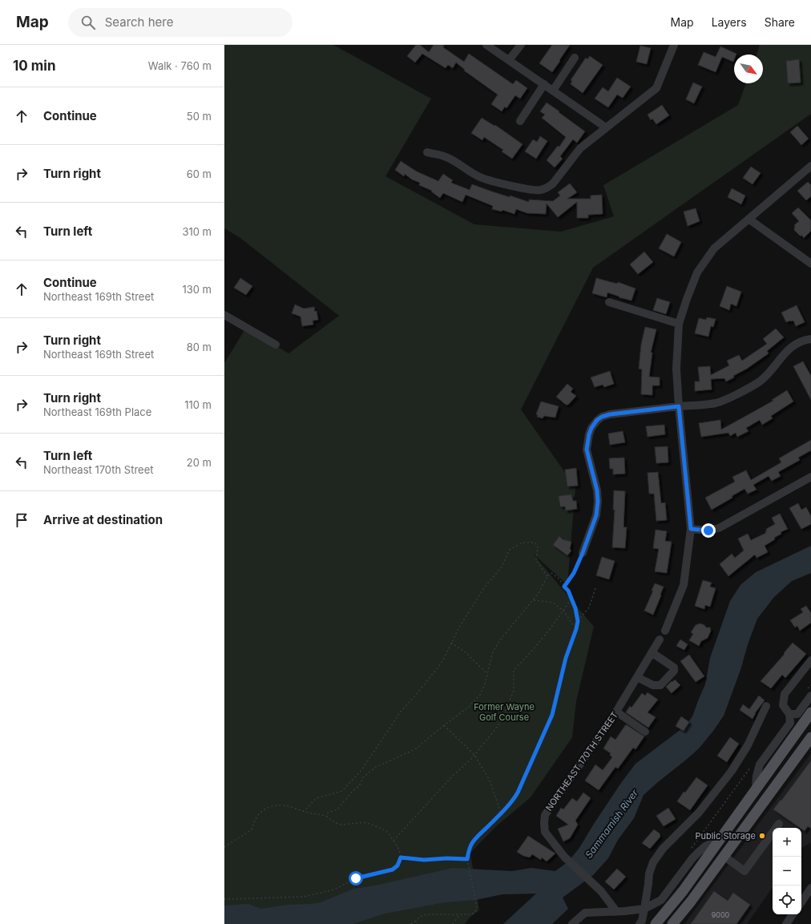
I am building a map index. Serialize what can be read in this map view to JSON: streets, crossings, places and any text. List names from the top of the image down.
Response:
{
  "streets": {
    "street": ["NORTHEAST 170TH STREET"]
  },
  "water": ["Sammamish River"],
  "parks": ["Former Wayne Golf Course"],
  "places": ["Public Storage"],
  "house_numbers": ["9000"],
  "north": "bottom right",
  "page": {
    "header": "Map",
    "search": "Search here",
    "nav": ["Map", "Layers", "Share"],
    "heading": ["10 min", "Walk · 760 m"],
    "list": [
      ["Continue", "50 m"],
      ["Turn right", "60 m"],
      ["Turn left", "310 m"],
      ["Continue", "Northeast 169th Street", "130 m"],
      ["Turn right", "Northeast 169th Street", "80 m"],
      ["Turn right", "Northeast 169th Place", "110 m"],
      ["Turn left", "Northeast 170th Street", "20 m"],
      "Arrive at destination"
    ],
    "map_buttons": ["+", "−"]
  }
}
